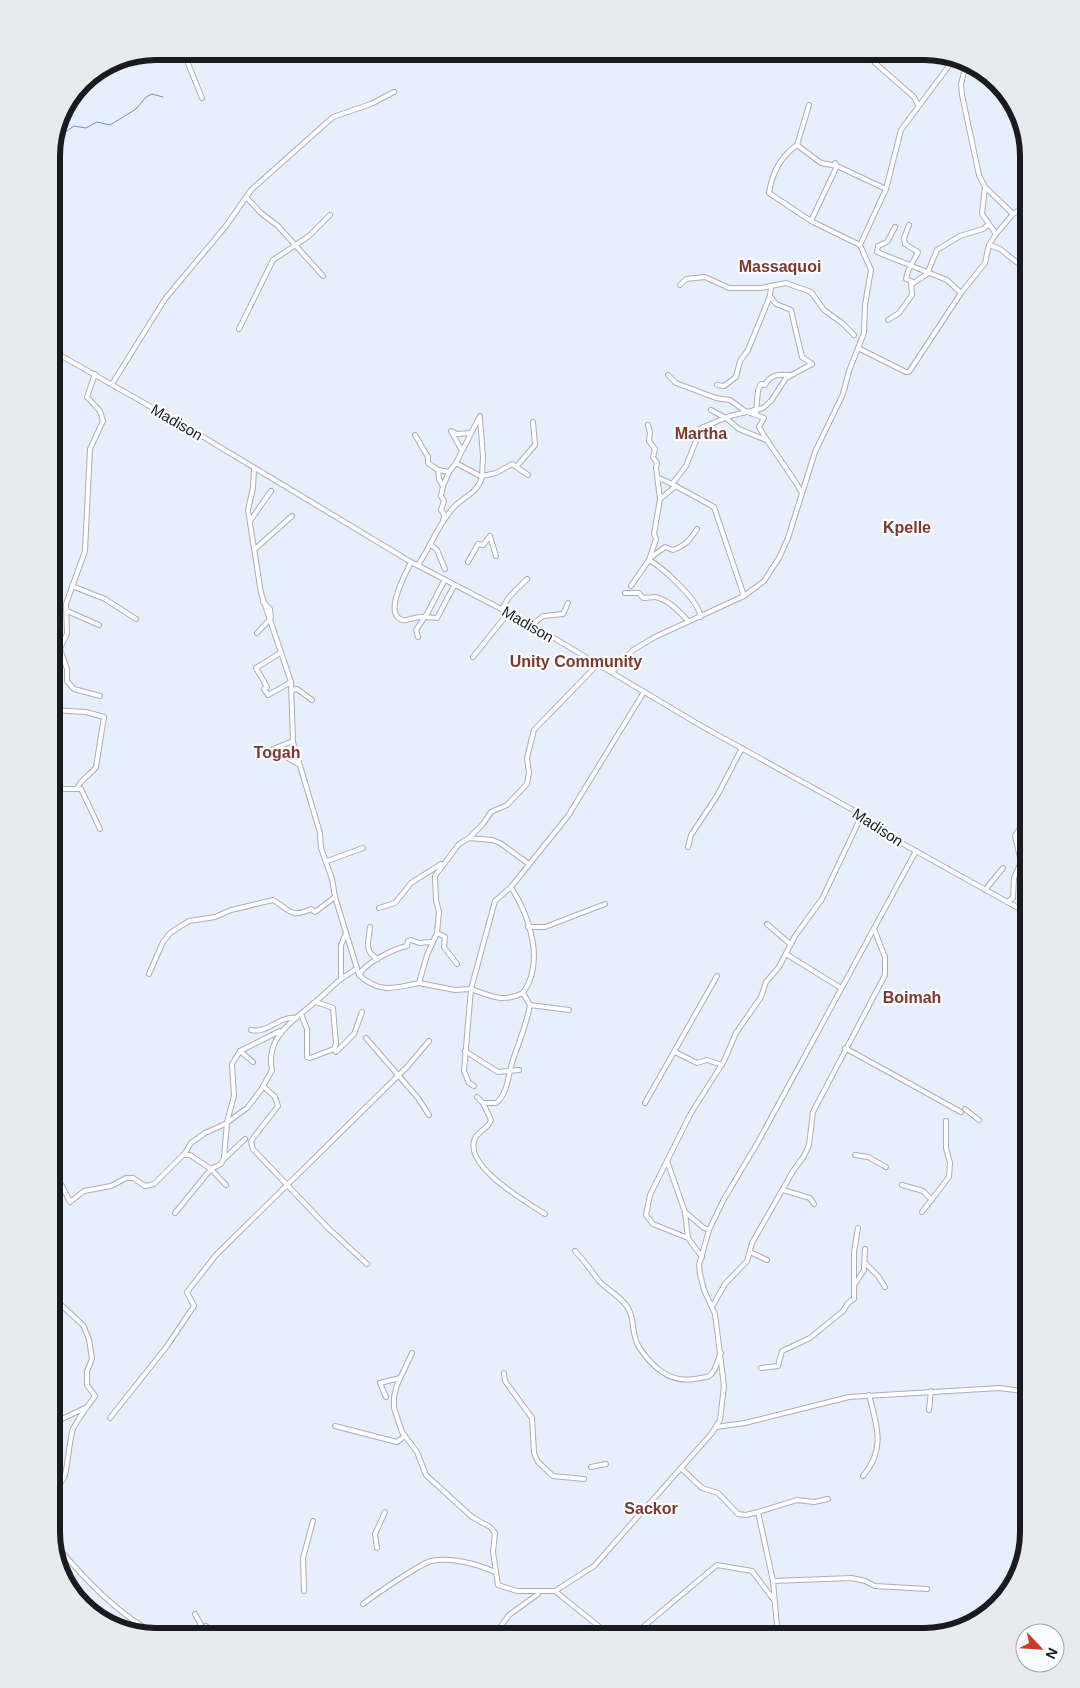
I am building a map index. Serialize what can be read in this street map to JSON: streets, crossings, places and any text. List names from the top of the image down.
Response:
{
  "streets": {
    "street": ["Madison"]
  },
  "districts": [
    "Massaquoi",
    "Martha",
    "Kpelle",
    "Unity Community",
    "Togah",
    "Boimah",
    "Sackor"
  ],
  "north": "bottom right"
}
